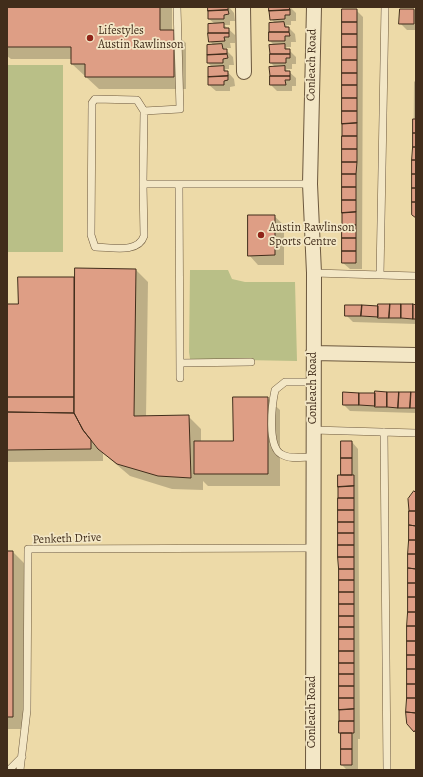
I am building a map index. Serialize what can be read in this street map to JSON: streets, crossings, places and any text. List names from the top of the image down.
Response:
{
  "streets": {
    "street": ["Conleach Road"],
    "lane": ["Penketh Drive"]
  },
  "crossings": [
    ["Conleach Road", "Penketh Drive"]
  ],
  "places": ["Lifestyles Austin Rawlinson", "Austin Rawlinson Sports Centre"]
}
